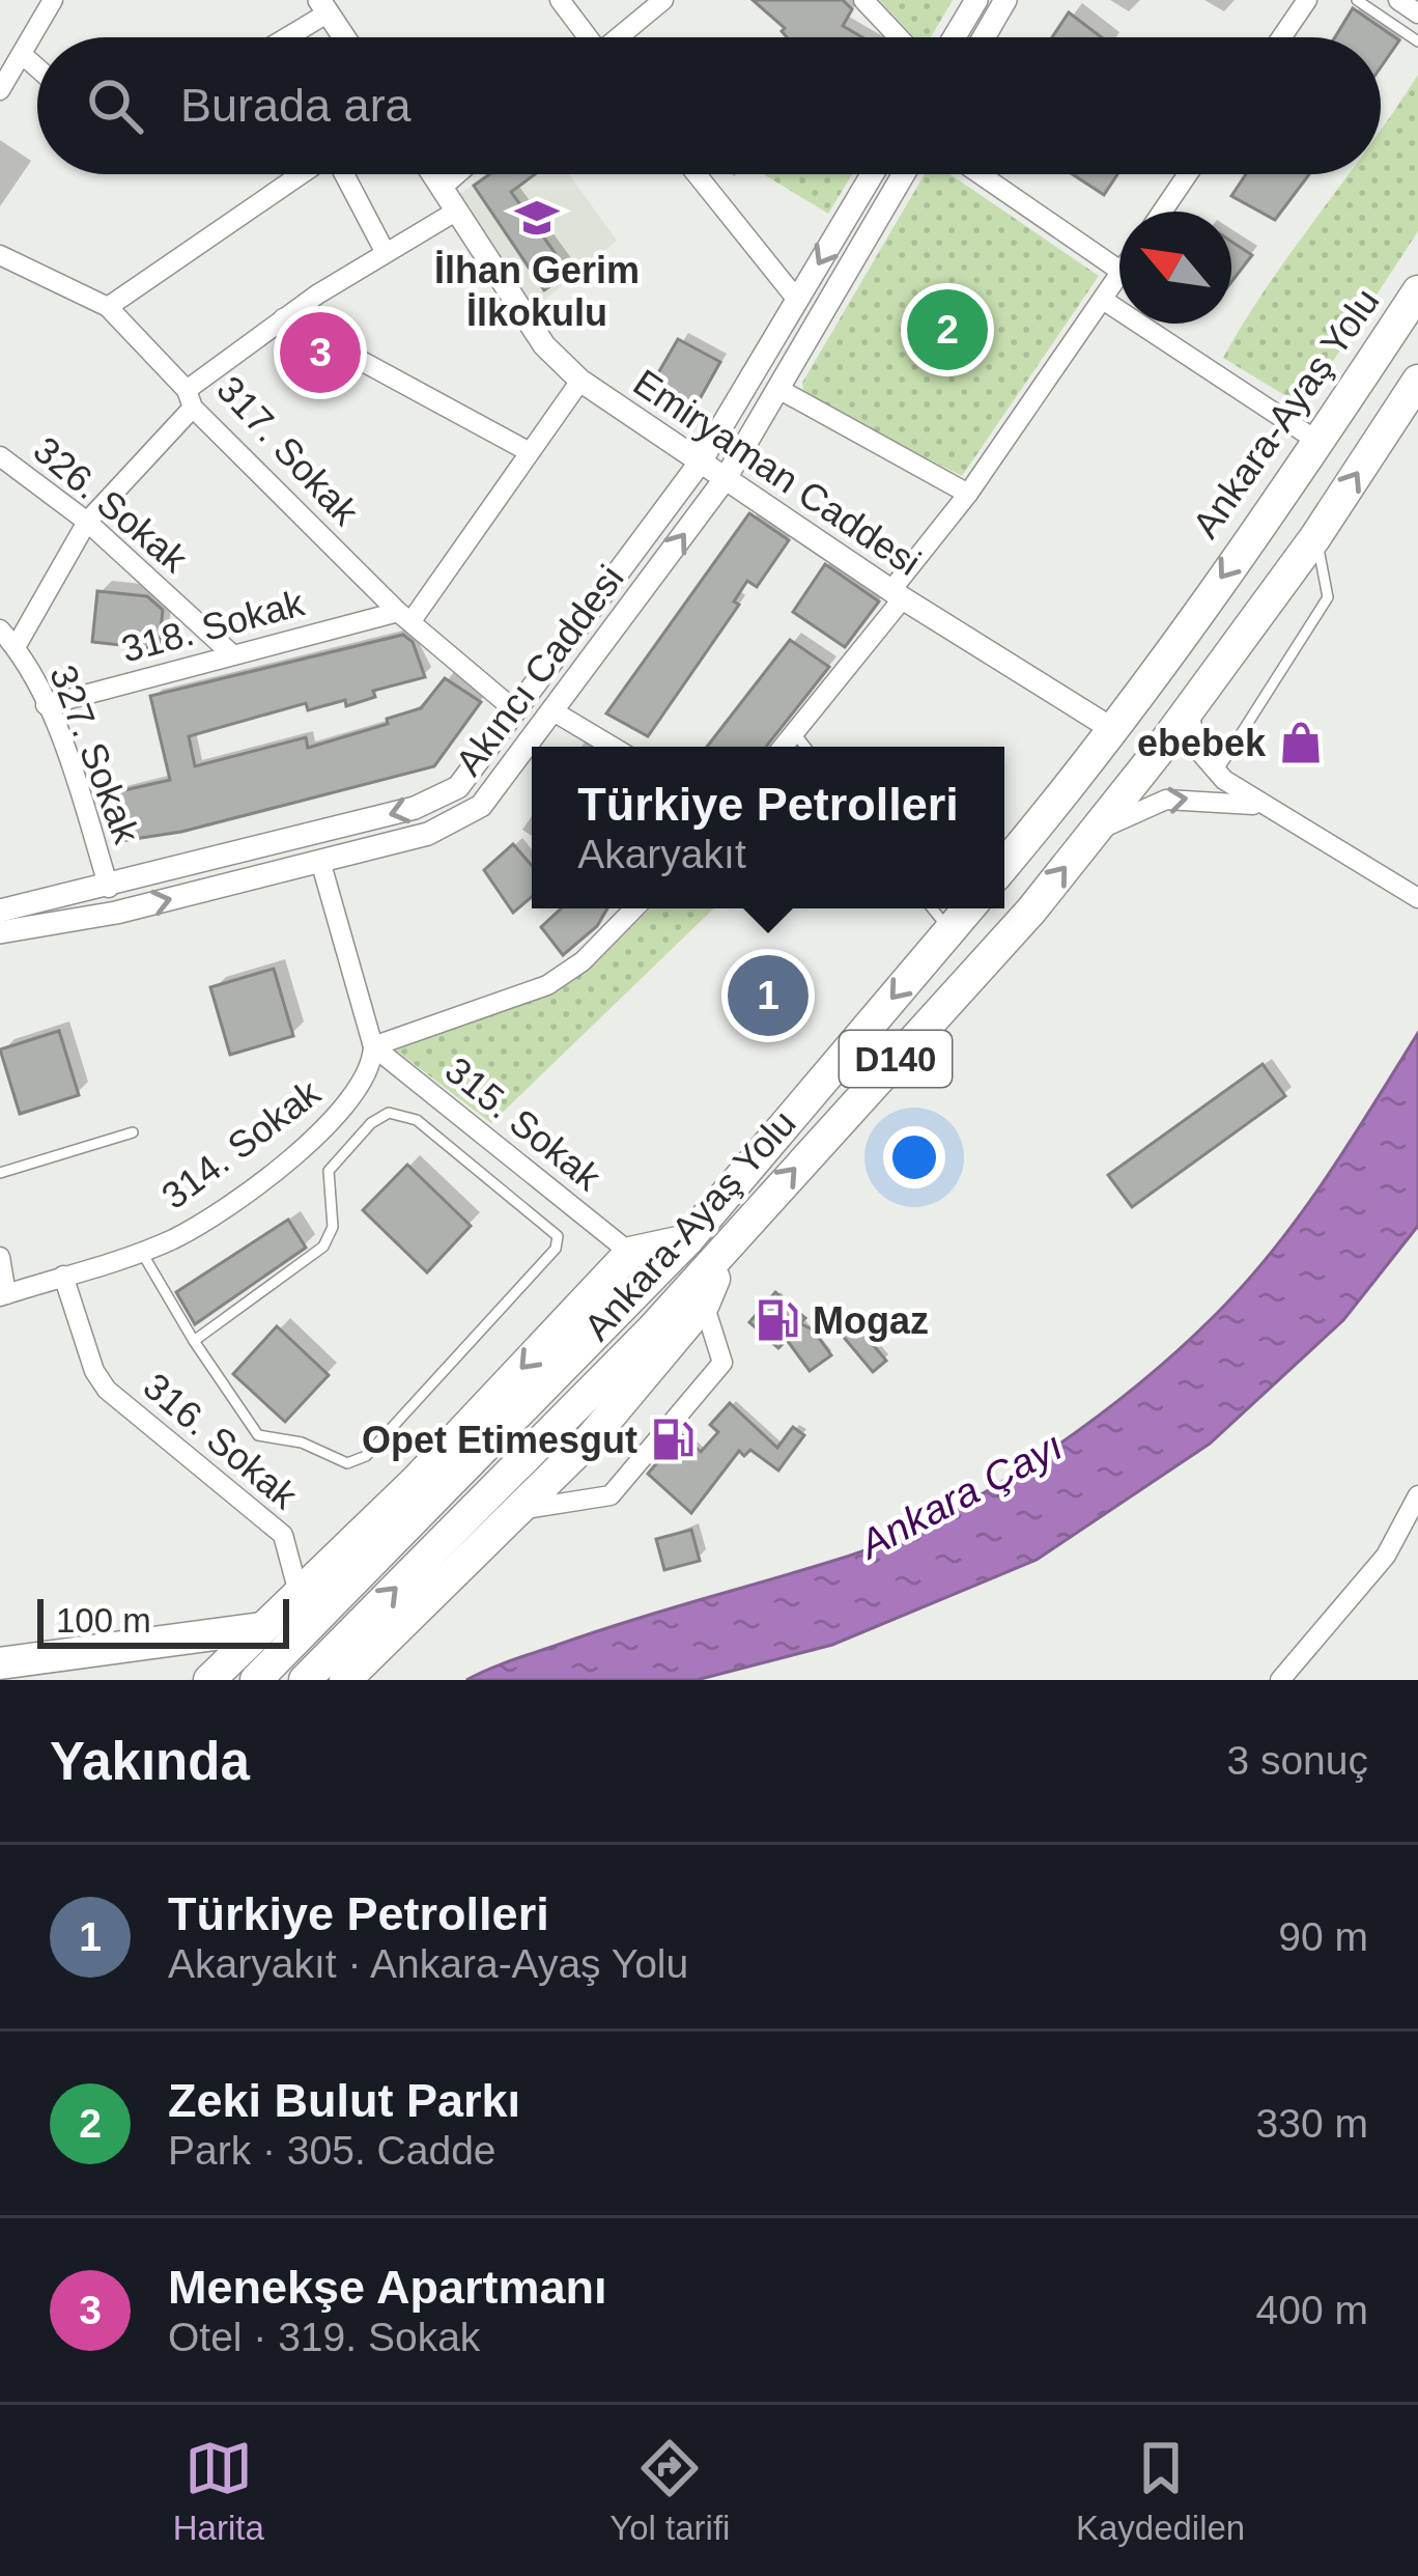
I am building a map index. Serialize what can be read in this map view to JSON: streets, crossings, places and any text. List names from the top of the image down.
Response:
{
  "streets": {
    "highway": ["Ankara-Ayaş Yolu", "D140"],
    "street": [
      "317. Sokak",
      "Emiryaman Caddesi",
      "326. Sokak",
      "318. Sokak",
      "Akıncı Caddesi",
      "327. Sokak",
      "315. Sokak",
      "314. Sokak",
      "316. Sokak"
    ]
  },
  "crossings": [
    ["Ankara-Ayaş Yolu", "Emiryaman Caddesi"],
    ["317. Sokak", "318. Sokak"],
    ["317. Sokak", "Akıncı Caddesi"],
    ["Emiryaman Caddesi", "Akıncı Caddesi"],
    ["326. Sokak", "318. Sokak"],
    ["318. Sokak", "327. Sokak"],
    ["Akıncı Caddesi", "327. Sokak"],
    ["315. Sokak", "314. Sokak"],
    ["314. Sokak", "316. Sokak"]
  ],
  "water": ["Ankara Çayı"],
  "places": {
    "school or university": ["İlhan Gerim İlkokulu"],
    "shop": ["ebebek"],
    "fuel station": ["Mogaz", "Opet Etimesgut"]
  },
  "scale_bar": "100 m",
  "north": "top left",
  "page": {
    "search": "Burada ara",
    "pins": ["2", "3", "1"],
    "popup": ["Türkiye Petrolleri", "Akaryakıt"],
    "scale": "100 m",
    "heading": ["Yakında", "3 sonuç"],
    "list": [
      {
        "mark": "1",
        "name": "Türkiye Petrolleri",
        "note": "Akaryakıt · Ankara-Ayaş Yolu",
        "value": "90 m"
      },
      {
        "mark": "2",
        "name": "Zeki Bulut Parkı",
        "note": "Park · 305. Cadde",
        "value": "330 m"
      },
      {
        "mark": "3",
        "name": "Menekşe Apartmanı",
        "note": "Otel · 319. Sokak",
        "value": "400 m"
      }
    ],
    "nav": ["Harita", "Yol tarifi", "Kaydedilen"]
  }
}
